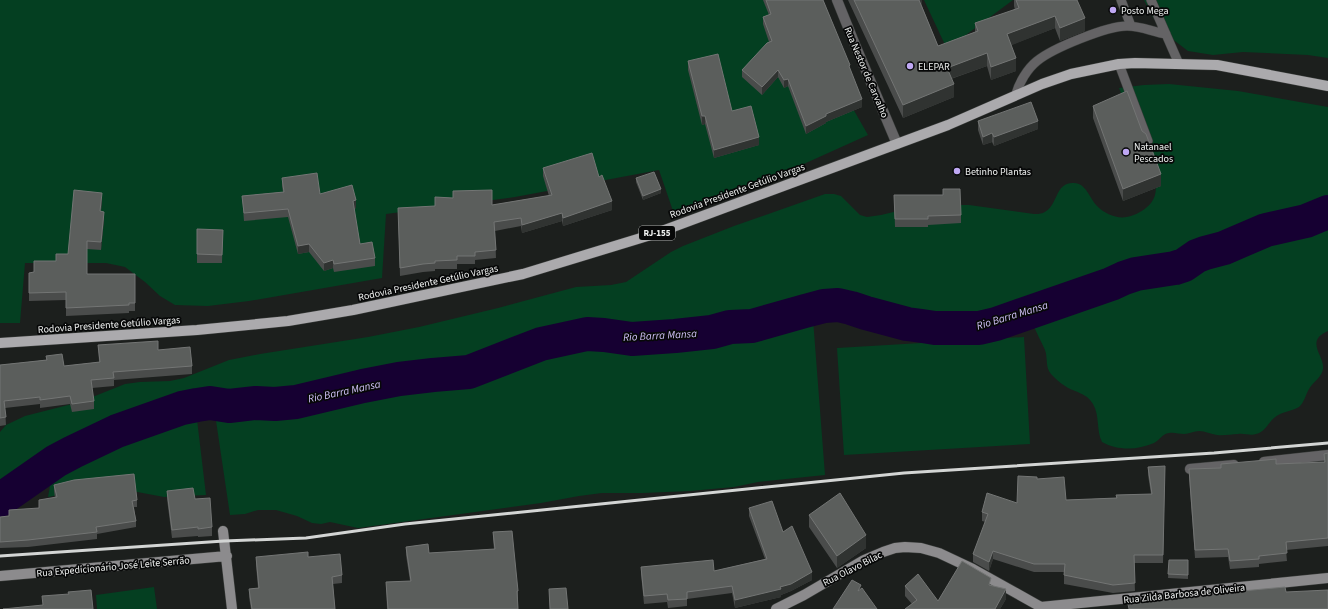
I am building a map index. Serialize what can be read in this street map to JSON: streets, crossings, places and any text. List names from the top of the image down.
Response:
{
  "streets": {
    "main road": ["Rodovia Presidente Getúlio Vargas", "RJ-155"],
    "street": [
      "Rua Nestor de Carvalho",
      "Rua Expedicionário José Leite Serrão",
      "Rua Olavo Bilac",
      "Rua Zilda Barbosa de Oliveira"
    ]
  },
  "crossings": [
    ["Rua Nestor de Carvalho", "Rodovia Presidente Getúlio Vargas"],
    ["Rua Olavo Bilac", "Rua Zilda Barbosa de Oliveira"]
  ],
  "water": ["Rio Barra Mansa"],
  "places": [
    "Posto Mega",
    "ELEPAR",
    "Natanael Pescados",
    "Betinho Plantas"
  ]
}
